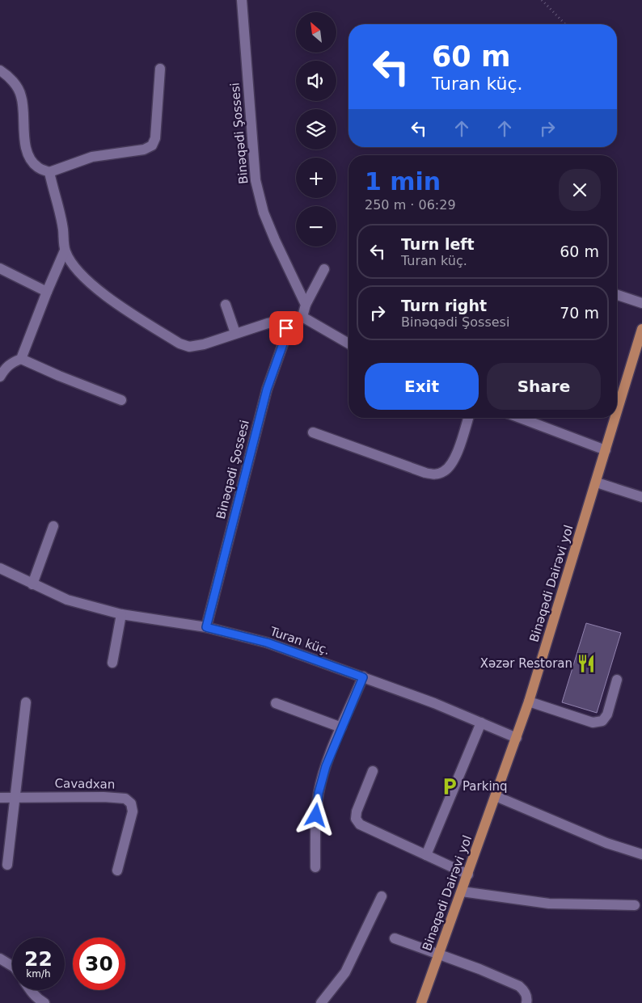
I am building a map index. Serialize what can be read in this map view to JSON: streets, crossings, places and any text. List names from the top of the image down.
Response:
{
  "streets": {
    "main road": ["Binəqədi Dairəvi yol"],
    "street": ["Binəqədi Şossesi", "Turan küç.", "Cavadxan"]
  },
  "crossings": [
    ["Binəqədi Şossesi", "Turan küç."],
    ["Binəqədi Dairəvi yol", "Turan küç."]
  ],
  "places": {
    "restaurant": ["Xəzər Restoran"],
    "parking": ["Parkinq"]
  },
  "north": "top left",
  "page": {
    "map_buttons": ["+", "−"],
    "turn": ["60 m", "Turan küç."],
    "heading": ["1 min", "250 m · 06:29"],
    "list": [
      {
        "name": "Turn left",
        "note": "Turan küç.",
        "value": "60 m"
      },
      {
        "name": "Turn right",
        "note": "Binəqədi Şossesi",
        "value": "70 m"
      }
    ],
    "buttons": ["Exit", "Share"],
    "speed": "22 km/h",
    "limit": "30"
  }
}
